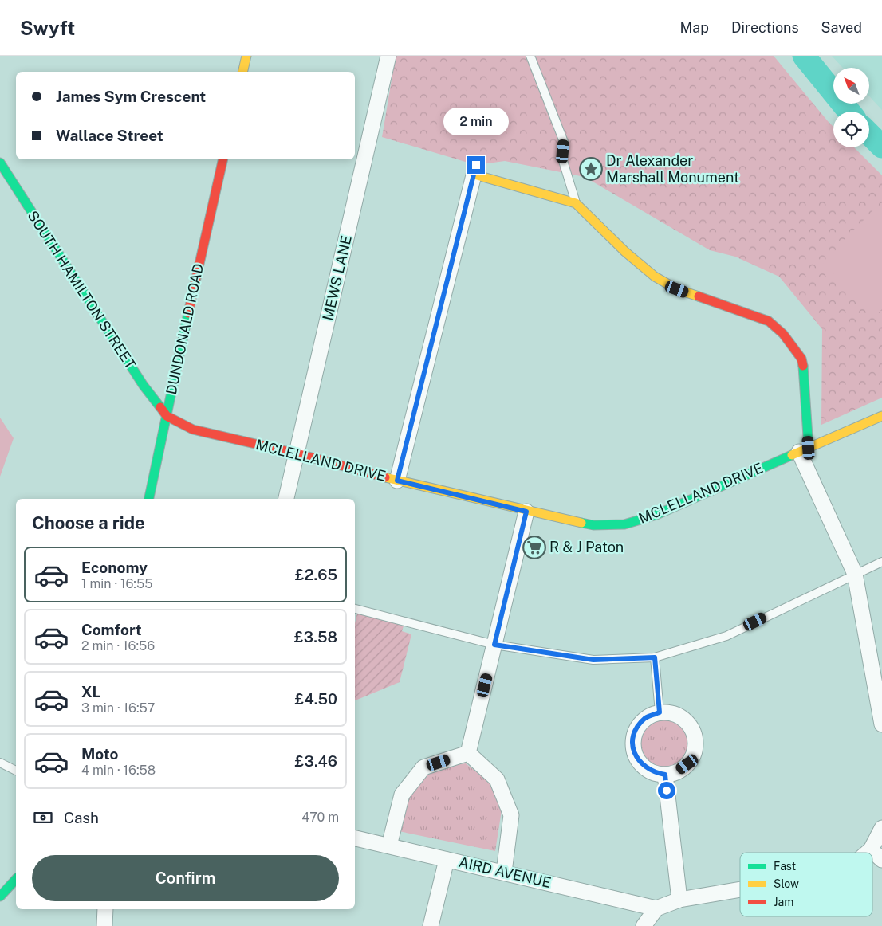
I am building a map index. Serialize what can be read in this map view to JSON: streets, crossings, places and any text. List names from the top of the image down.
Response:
{
  "streets": {
    "street": [
      "MEWS LANE",
      "SOUTH HAMILTON STREET",
      "DUNDONALD ROAD",
      "MCLELLAND DRIVE",
      "AIRD AVENUE"
    ]
  },
  "crossings": [
    ["MEWS LANE", "MCLELLAND DRIVE"],
    ["SOUTH HAMILTON STREET", "DUNDONALD ROAD"],
    ["SOUTH HAMILTON STREET", "MCLELLAND DRIVE"],
    ["DUNDONALD ROAD", "MCLELLAND DRIVE"]
  ],
  "places": {
    "place": ["Dr Alexander Marshall Monument"],
    "supermarket": ["R & J Paton"]
  },
  "legend": ["Fast", "Slow", "Jam"],
  "north": "top left",
  "page": {
    "header": "Swyft",
    "nav": ["Map", "Directions", "Saved"],
    "banner": ["James Sym Crescent", "Wallace Street"],
    "bubble": "2 min",
    "heading": "Choose a ride",
    "list": [
      {
        "name": "Economy",
        "note": "1 min · 16:55",
        "value": "£2.65"
      },
      {
        "name": "Comfort",
        "note": "2 min · 16:56",
        "value": "£3.58"
      },
      {
        "name": "XL",
        "note": "3 min · 16:57",
        "value": "£4.50"
      },
      {
        "name": "Moto",
        "note": "4 min · 16:58",
        "value": "£3.46"
      }
    ],
    "pay": ["Cash", "470 m"],
    "buttons": "Confirm"
  }
}
